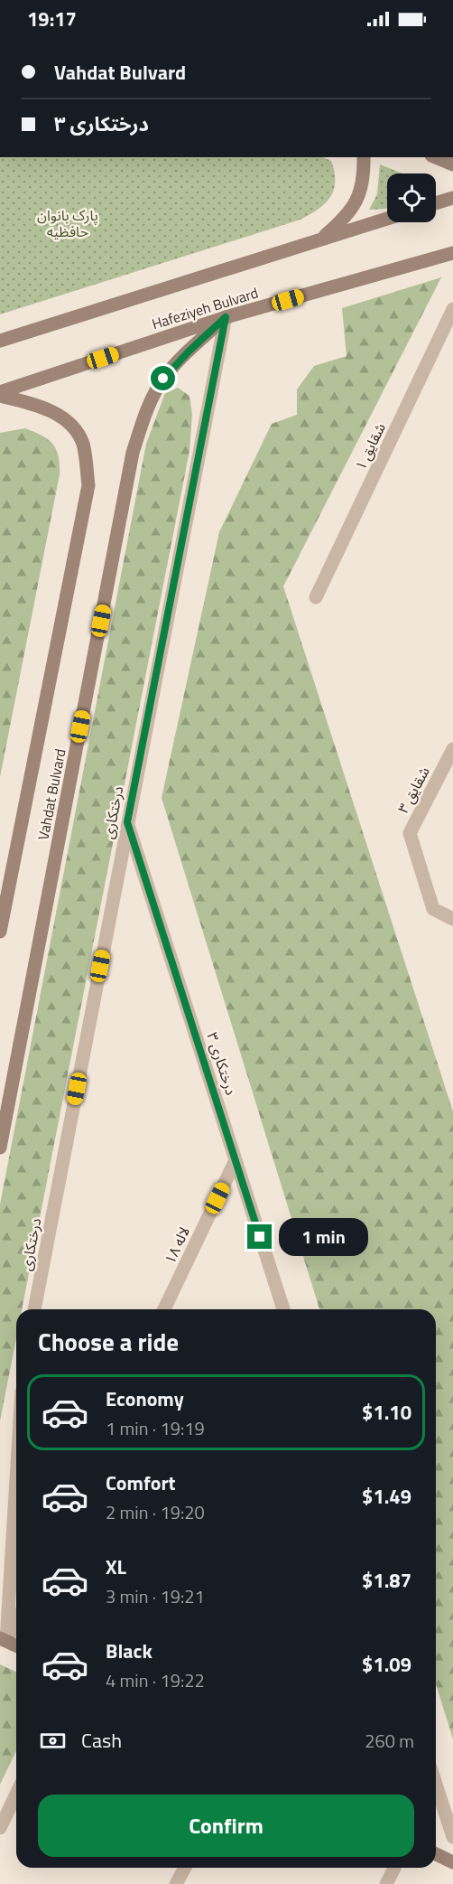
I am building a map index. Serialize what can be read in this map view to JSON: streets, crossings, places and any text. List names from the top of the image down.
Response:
{
  "streets": {
    "street": [
      "Hafeziyeh Bulvard",
      "شقایق ۱",
      "شقایق ۳",
      "Vahdat Bulvard",
      "درختکاری",
      "درختکاری ۳",
      "لاله ۱۸"
    ]
  },
  "crossings": [
    ["Hafeziyeh Bulvard", "Vahdat Bulvard"],
    ["Hafeziyeh Bulvard", "درختکاری"],
    ["Vahdat Bulvard", "درختکاری"],
    ["درختکاری", "درختکاری ۳"],
    ["درختکاری ۳", "لاله ۱۸"]
  ],
  "parks": ["پارک بانوان حافظیه"],
  "page": {
    "status": "19:17",
    "banner": ["Vahdat Bulvard", "درختکاری ۳"],
    "bubble": "1 min",
    "heading": "Choose a ride",
    "list": [
      {
        "name": "Economy",
        "note": "1 min · 19:19",
        "value": "$1.10"
      },
      {
        "name": "Comfort",
        "note": "2 min · 19:20",
        "value": "$1.49"
      },
      {
        "name": "XL",
        "note": "3 min · 19:21",
        "value": "$1.87"
      },
      {
        "name": "Black",
        "note": "4 min · 19:22",
        "value": "$1.09"
      }
    ],
    "pay": ["Cash", "260 m"],
    "buttons": "Confirm"
  }
}
